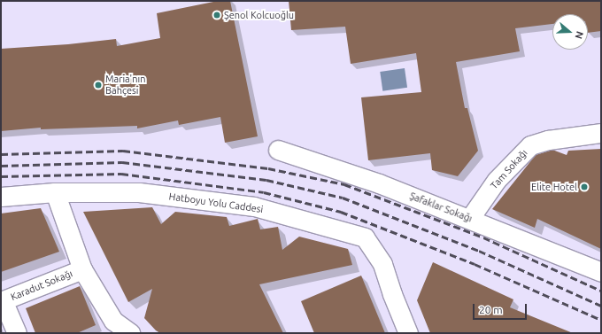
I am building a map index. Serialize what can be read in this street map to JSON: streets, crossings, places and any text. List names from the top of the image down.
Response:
{
  "streets": {
    "street": [
      "Tam Sokağı",
      "Hatboyu Yolu Caddesi",
      "Şafaklar Sokağı",
      "Karadut Sokağı"
    ]
  },
  "crossings": [
    ["Tam Sokağı", "Şafaklar Sokağı"]
  ],
  "places": ["Şenol Kolcuoğlu", "Maria'nın Bahçesi", "Elite Hotel"],
  "scale_bar": "20 m",
  "north": "right"
}
